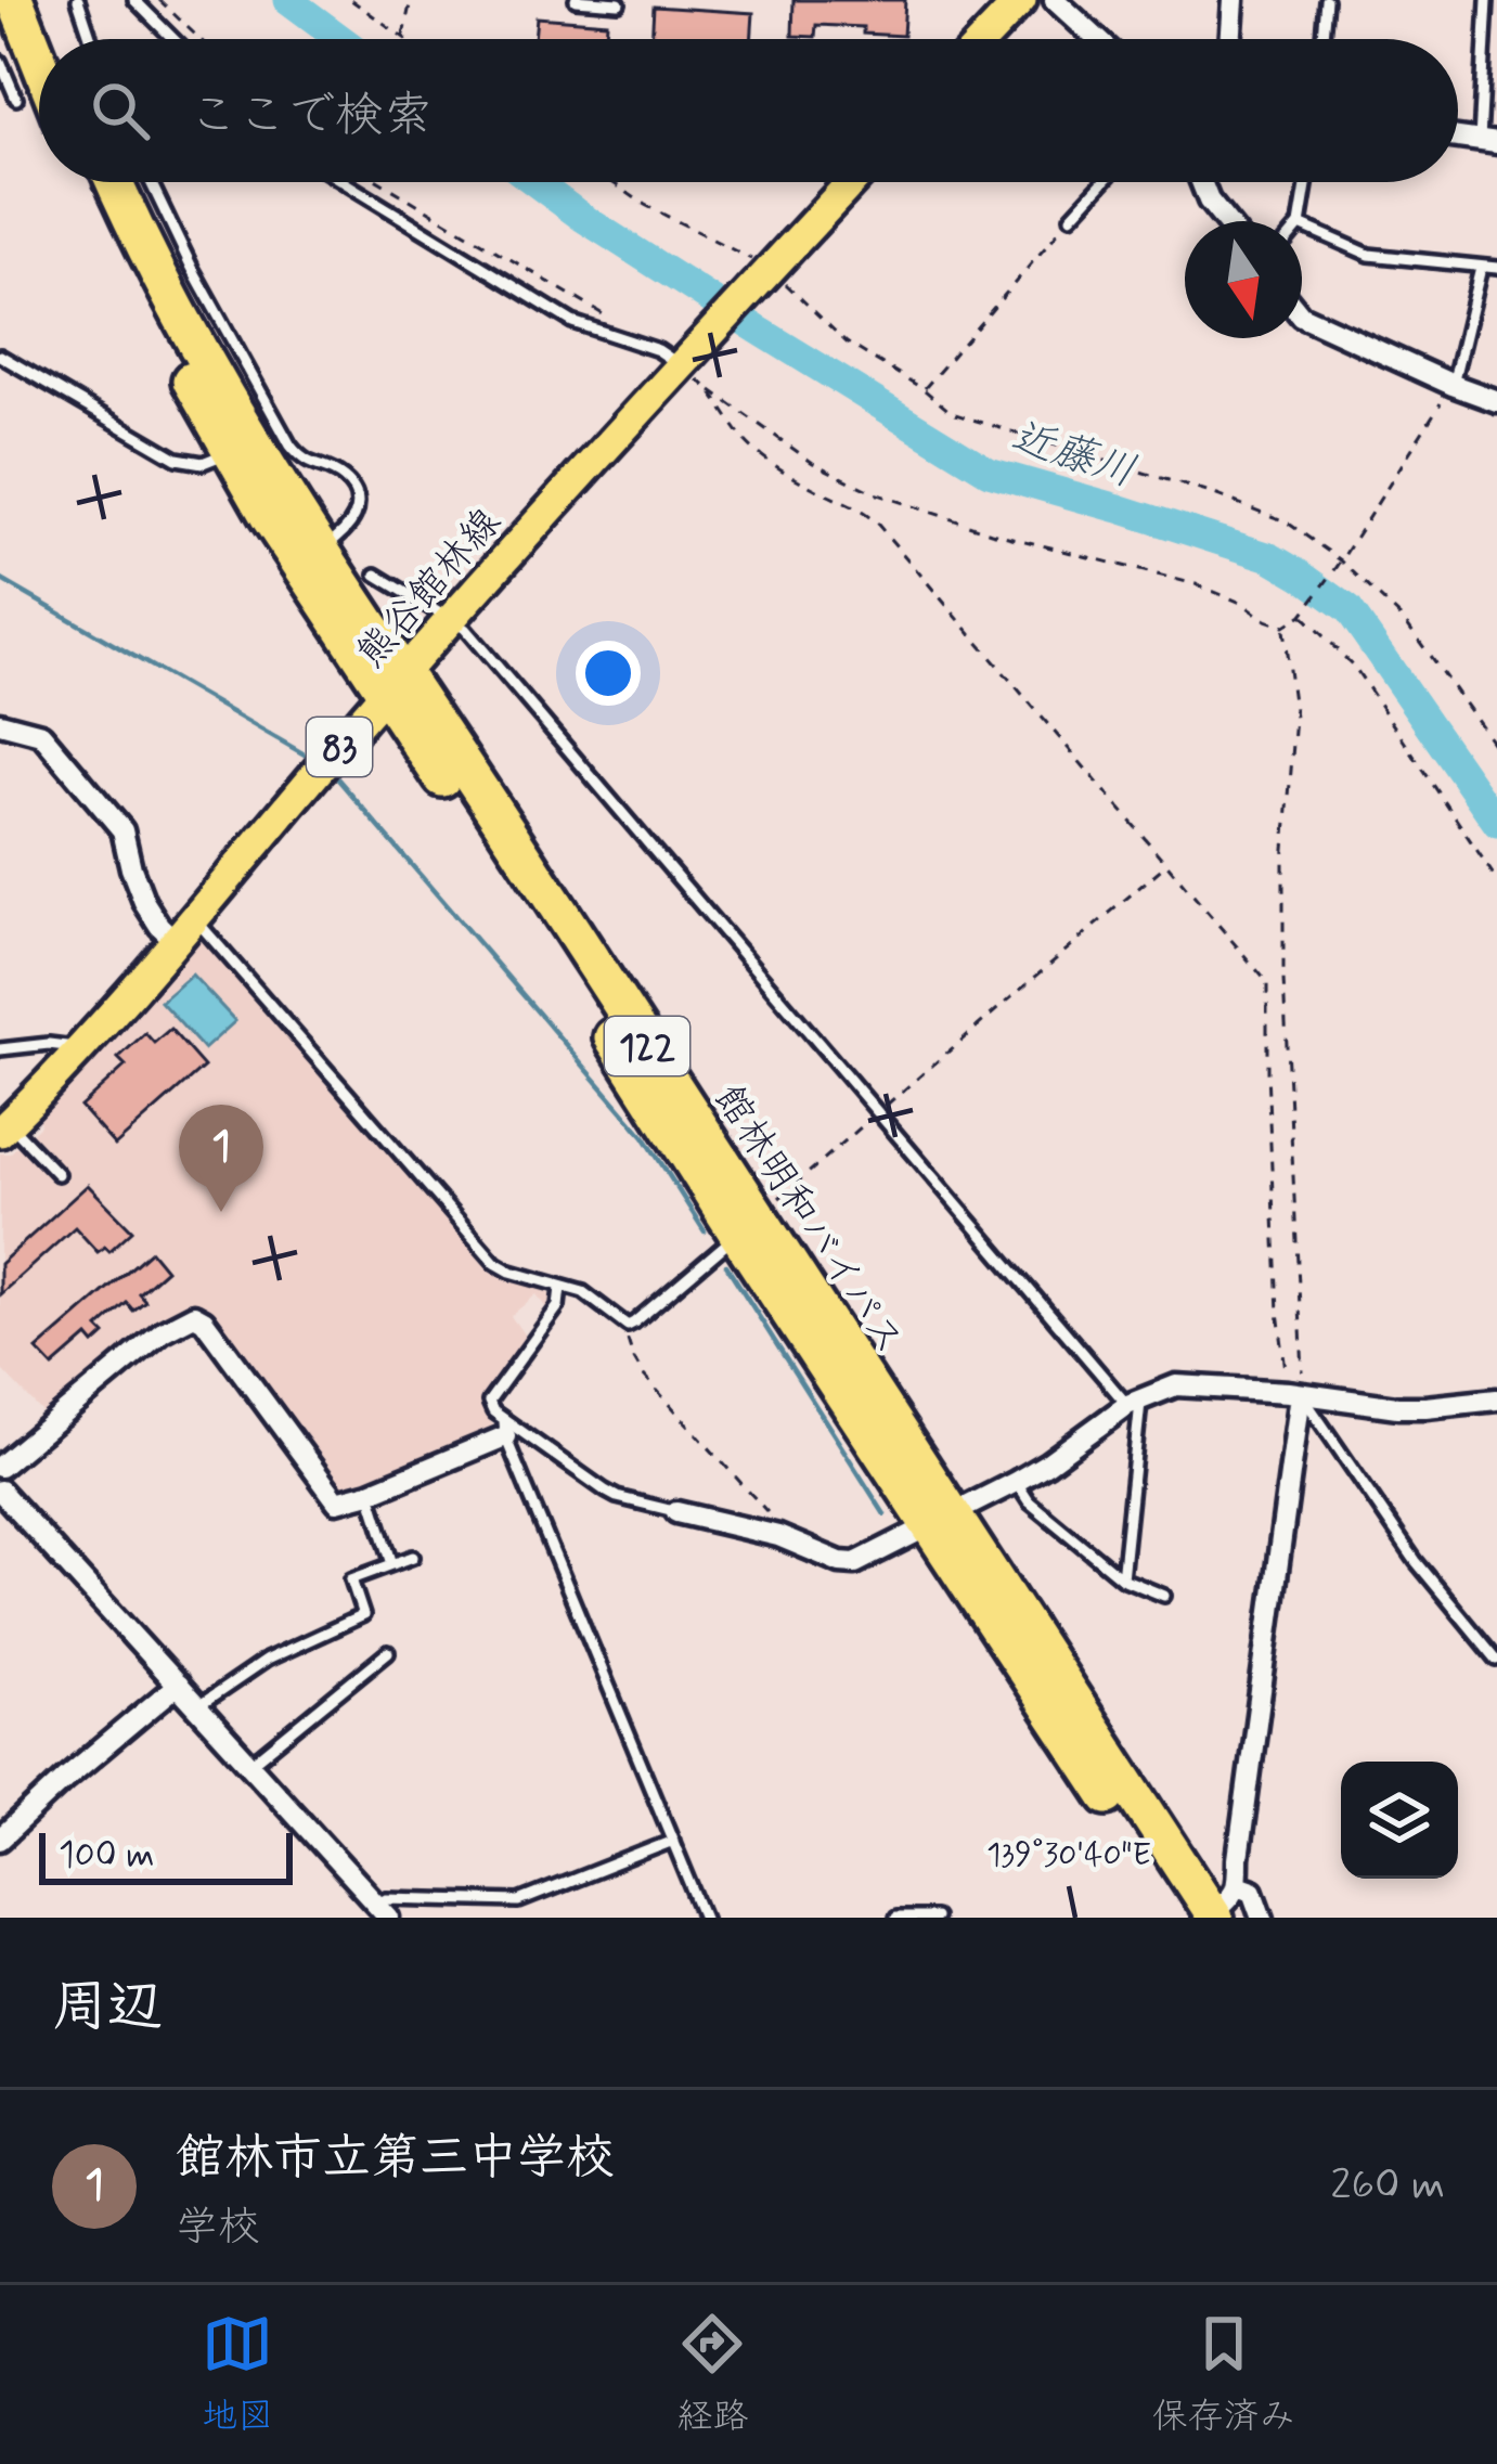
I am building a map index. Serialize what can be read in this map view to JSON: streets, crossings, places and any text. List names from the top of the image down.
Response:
{
  "streets": {
    "highway": ["122", "館林明和バイパス"],
    "main road": ["熊谷館林線", "83"]
  },
  "crossings": [
    ["熊谷館林線", "83"],
    ["熊谷館林線", "館林明和バイパス"]
  ],
  "water": ["近藤川"],
  "scale_bar": "100 m",
  "north": "bottom",
  "page": {
    "search": "ここで検索",
    "pins": "1",
    "scale": "100 m",
    "heading": "周辺",
    "list": [
      {
        "mark": "1",
        "name": "館林市立第三中学校",
        "note": "学校",
        "value": "260 m"
      }
    ],
    "nav": ["地図", "経路", "保存済み"]
  },
  "coordinates": ["139°30'40\"E"]
}
